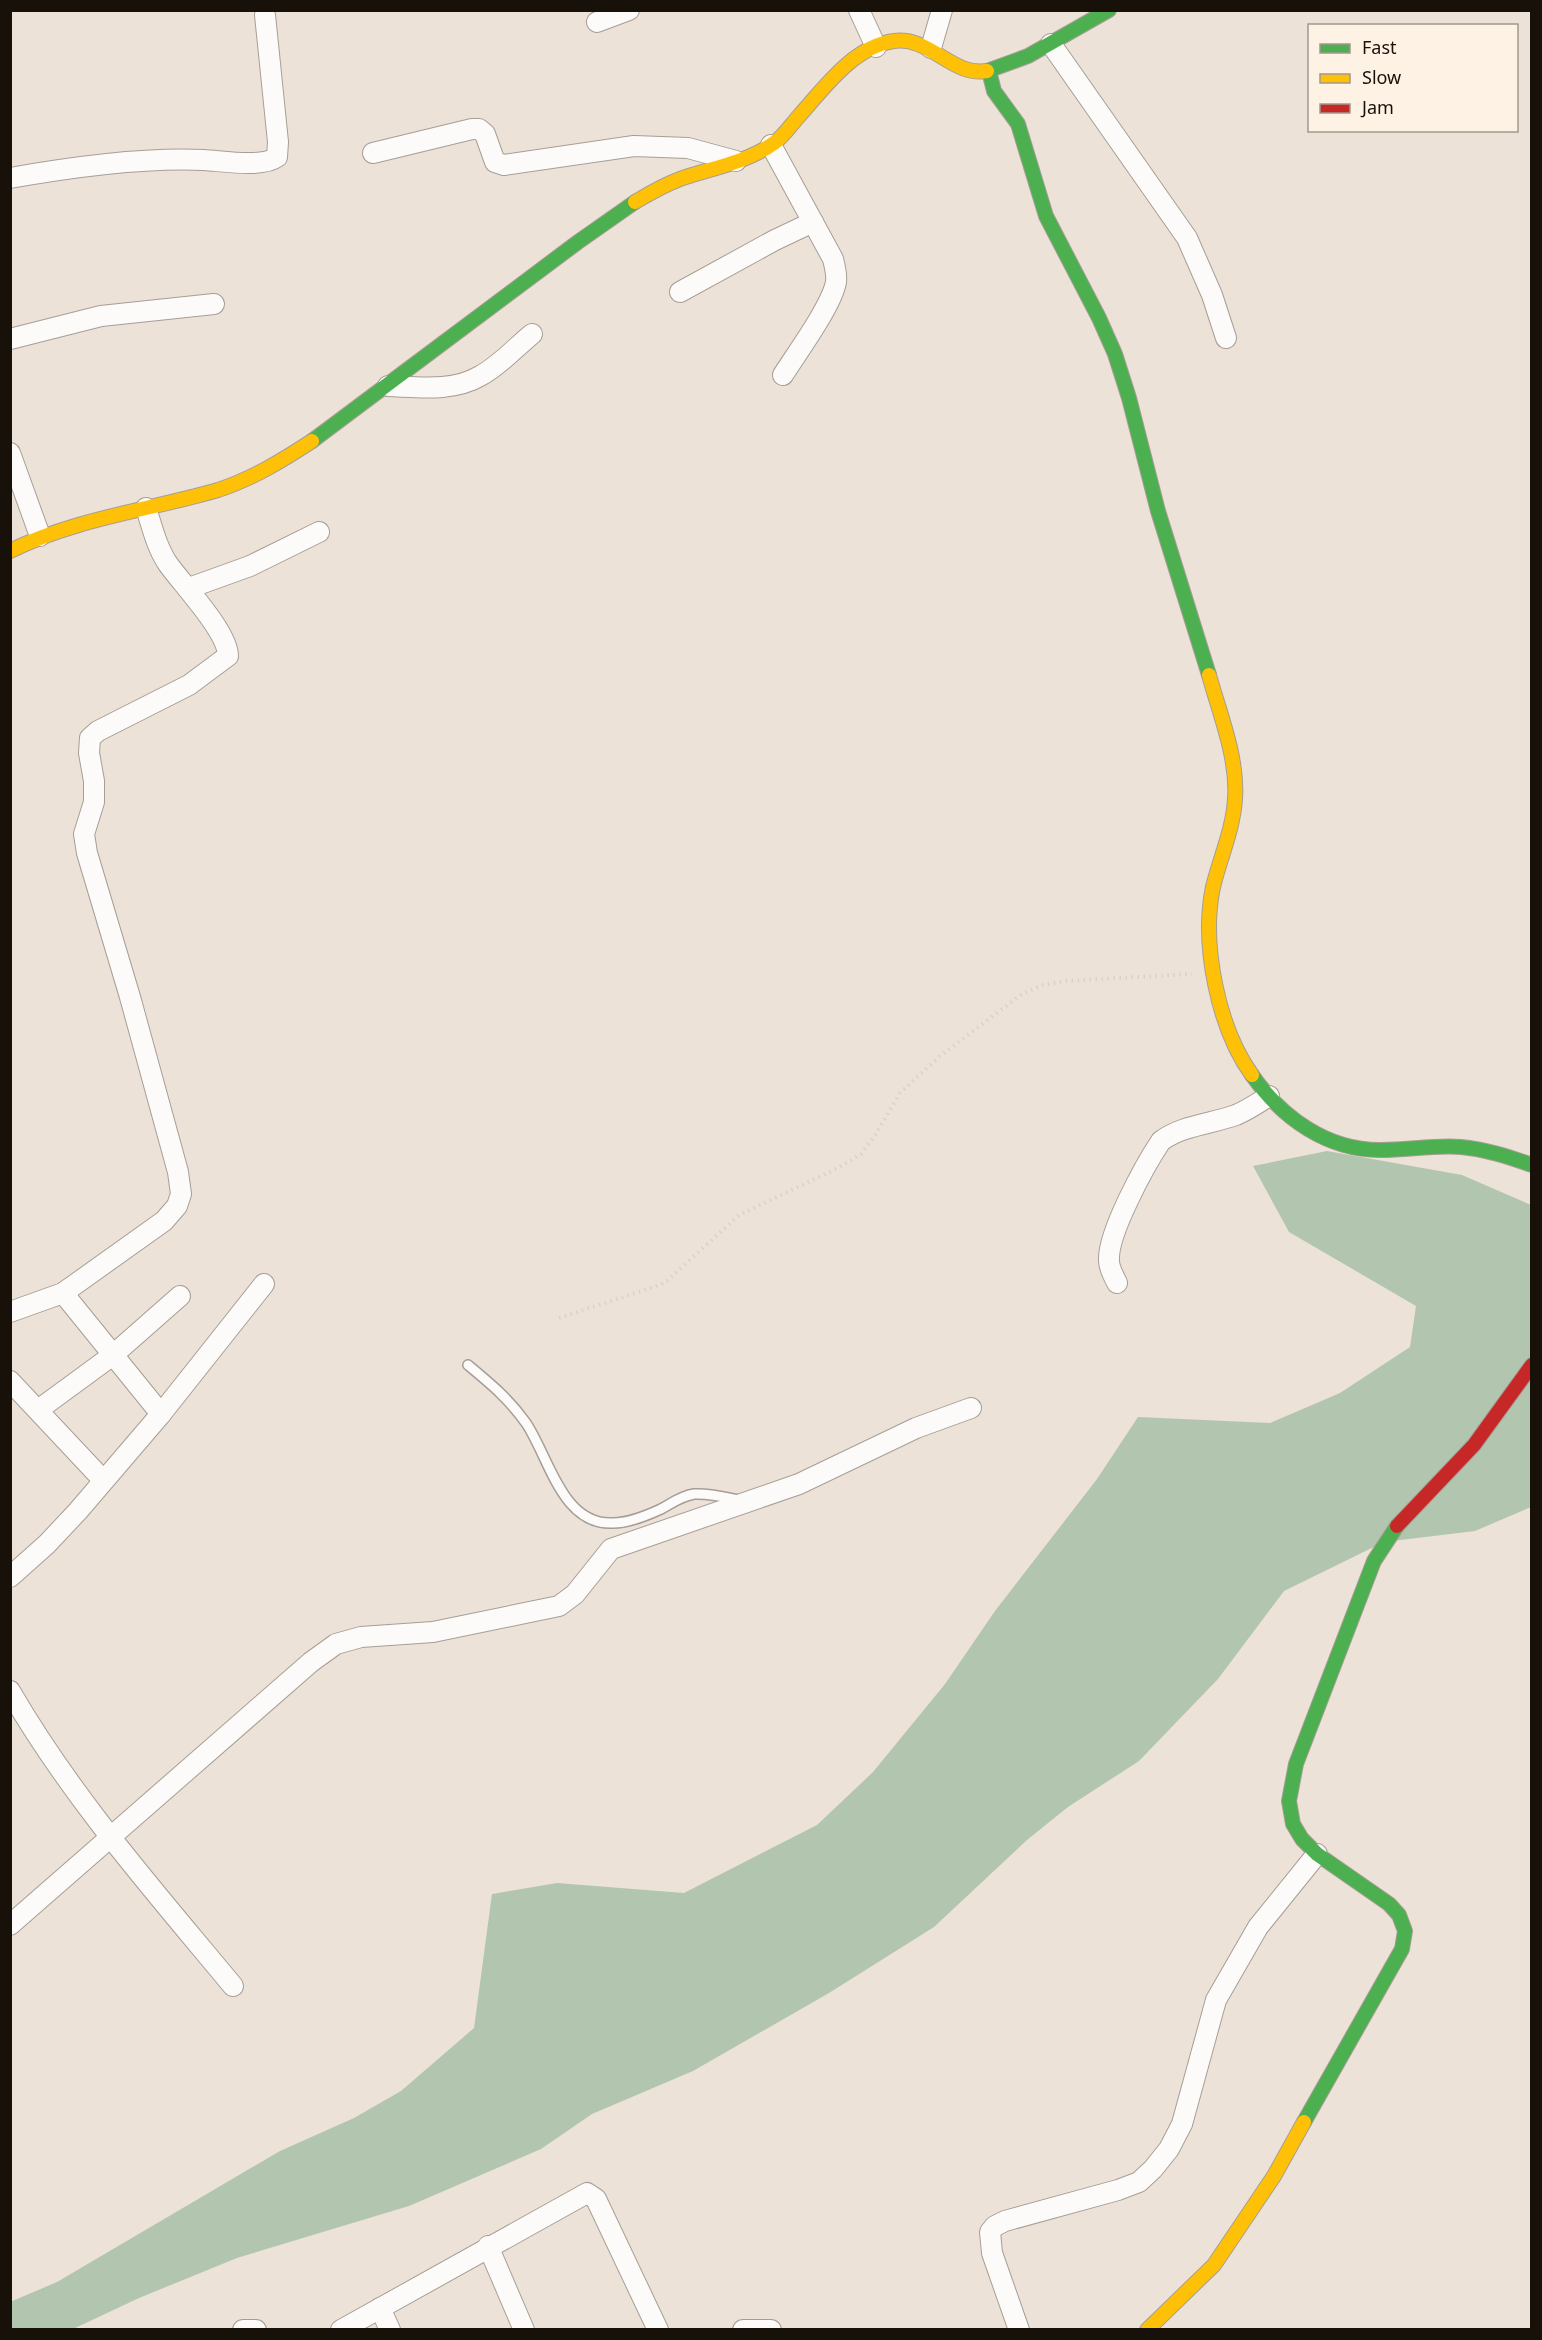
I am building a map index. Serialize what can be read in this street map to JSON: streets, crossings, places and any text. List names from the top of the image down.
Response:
{
  "legend": ["Fast", "Slow", "Jam"]
}
